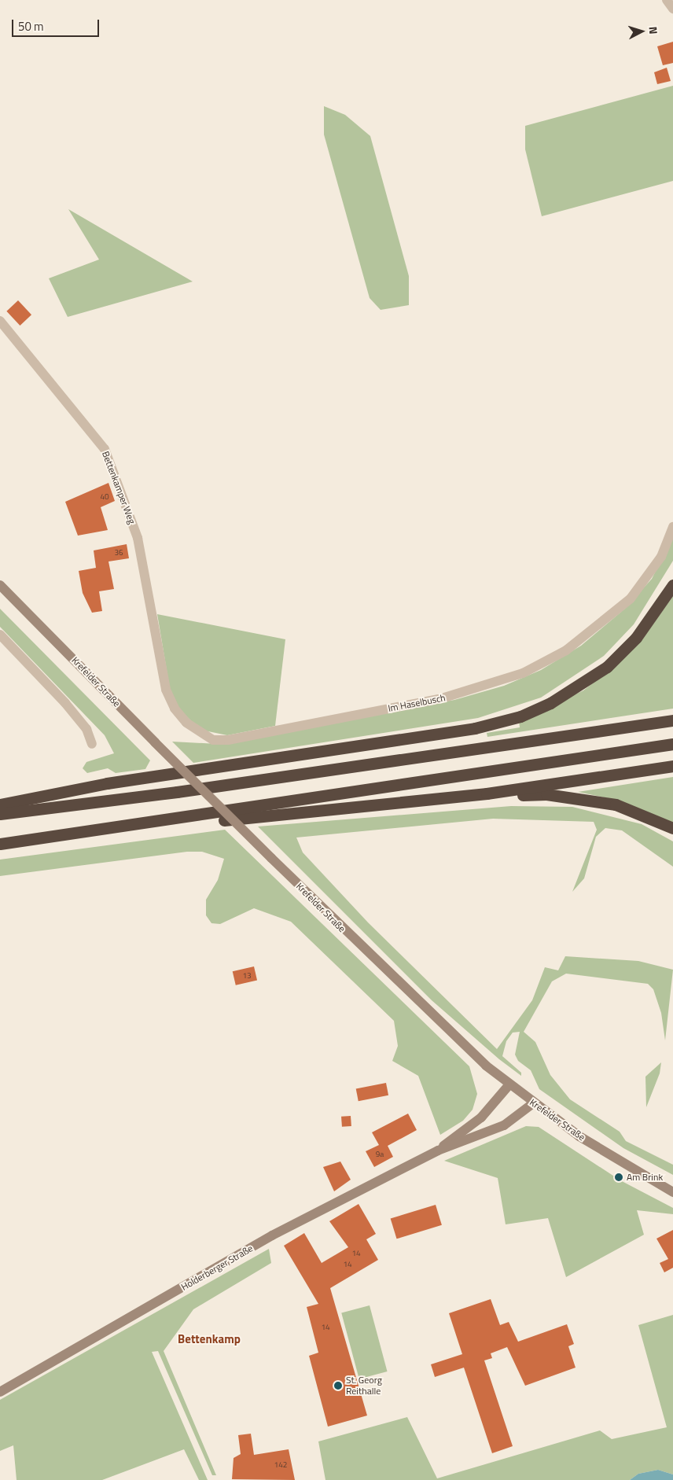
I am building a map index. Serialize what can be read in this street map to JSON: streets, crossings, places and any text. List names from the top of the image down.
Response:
{
  "streets": {
    "main road": ["Krefelder Straße", "Holderberger Straße"],
    "street": ["Bettenkamper Weg", "Im Haselbusch"]
  },
  "crossings": [
    ["Bettenkamper Weg", "Im Haselbusch"],
    ["Krefelder Straße", "Holderberger Straße"]
  ],
  "districts": ["Bettenkamp"],
  "places": ["Am Brink", "St. Georg Reithalle"],
  "house_numbers": [
    "40",
    "36",
    "13",
    "9a",
    "14",
    "14",
    "14",
    "142"
  ],
  "scale_bar": "50 m",
  "north": "right"
}
